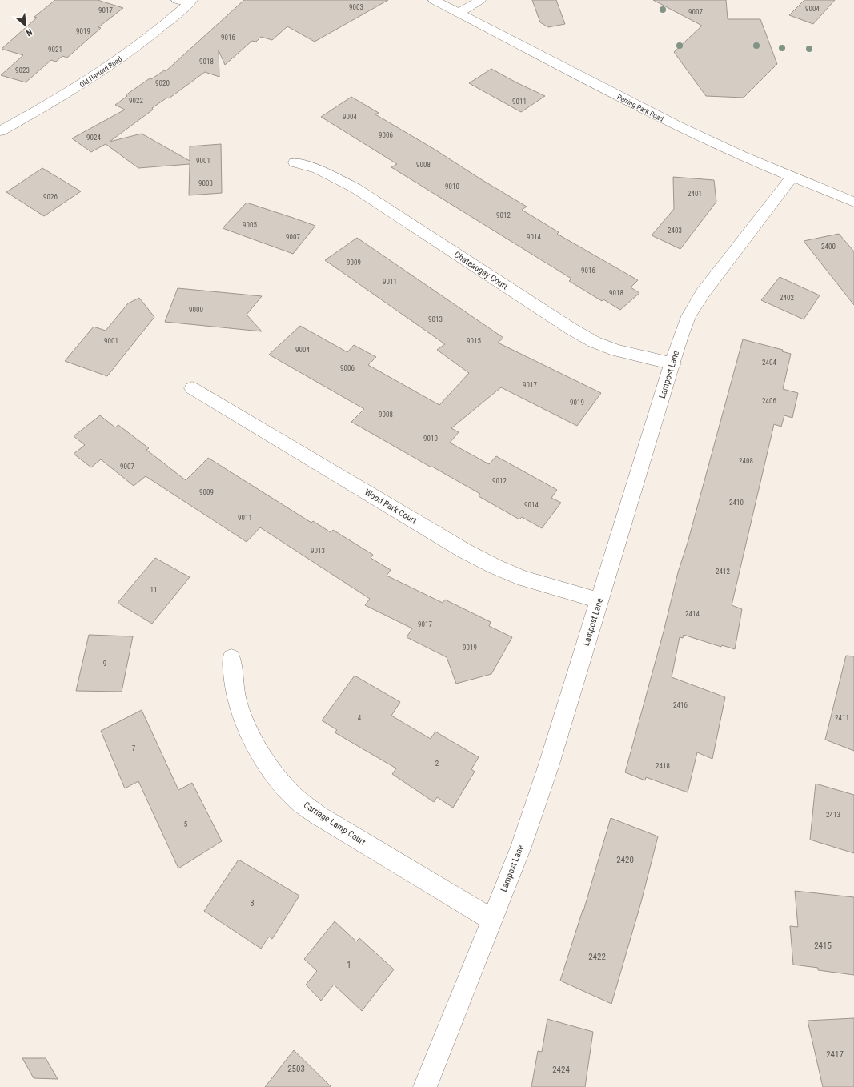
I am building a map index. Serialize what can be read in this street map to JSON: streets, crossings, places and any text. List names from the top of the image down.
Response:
{
  "streets": {
    "street": [
      "Old Harford Road",
      "Perring Park Road",
      "Chateaugay Court",
      "Lampost Lane",
      "Wood Park Court",
      "Carriage Lamp Court"
    ]
  },
  "crossings": [
    ["Perring Park Road", "Lampost Lane"],
    ["Chateaugay Court", "Lampost Lane"],
    ["Lampost Lane", "Wood Park Court"],
    ["Lampost Lane", "Carriage Lamp Court"]
  ],
  "house_numbers": [
    "9003",
    "9004",
    "9017",
    "9007",
    "9019",
    "9016",
    "9021",
    "9018",
    "9023",
    "9020",
    "9022",
    "9011",
    "9004",
    "9006",
    "9024",
    "9001",
    "9008",
    "9003",
    "9010",
    "2401",
    "9026",
    "9012",
    "9005",
    "2403",
    "9007",
    "9014",
    "2400",
    "9009",
    "9016",
    "9011",
    "9018",
    "2402",
    "9000",
    "9013",
    "9001",
    "9015",
    "9004",
    "2404",
    "9006",
    "9017",
    "2406",
    "9019",
    "9008",
    "9010",
    "2408",
    "9007",
    "9012",
    "9009",
    "2410",
    "9014",
    "9011",
    "9013",
    "2412",
    "11",
    "2414",
    "9017",
    "9019",
    "9",
    "2416",
    "4",
    "2411",
    "7",
    "2",
    "2418",
    "2413",
    "5",
    "2420",
    "3",
    "2415",
    "2422",
    "1",
    "2417",
    "2503",
    "2424"
  ],
  "north": "bottom right"
}
